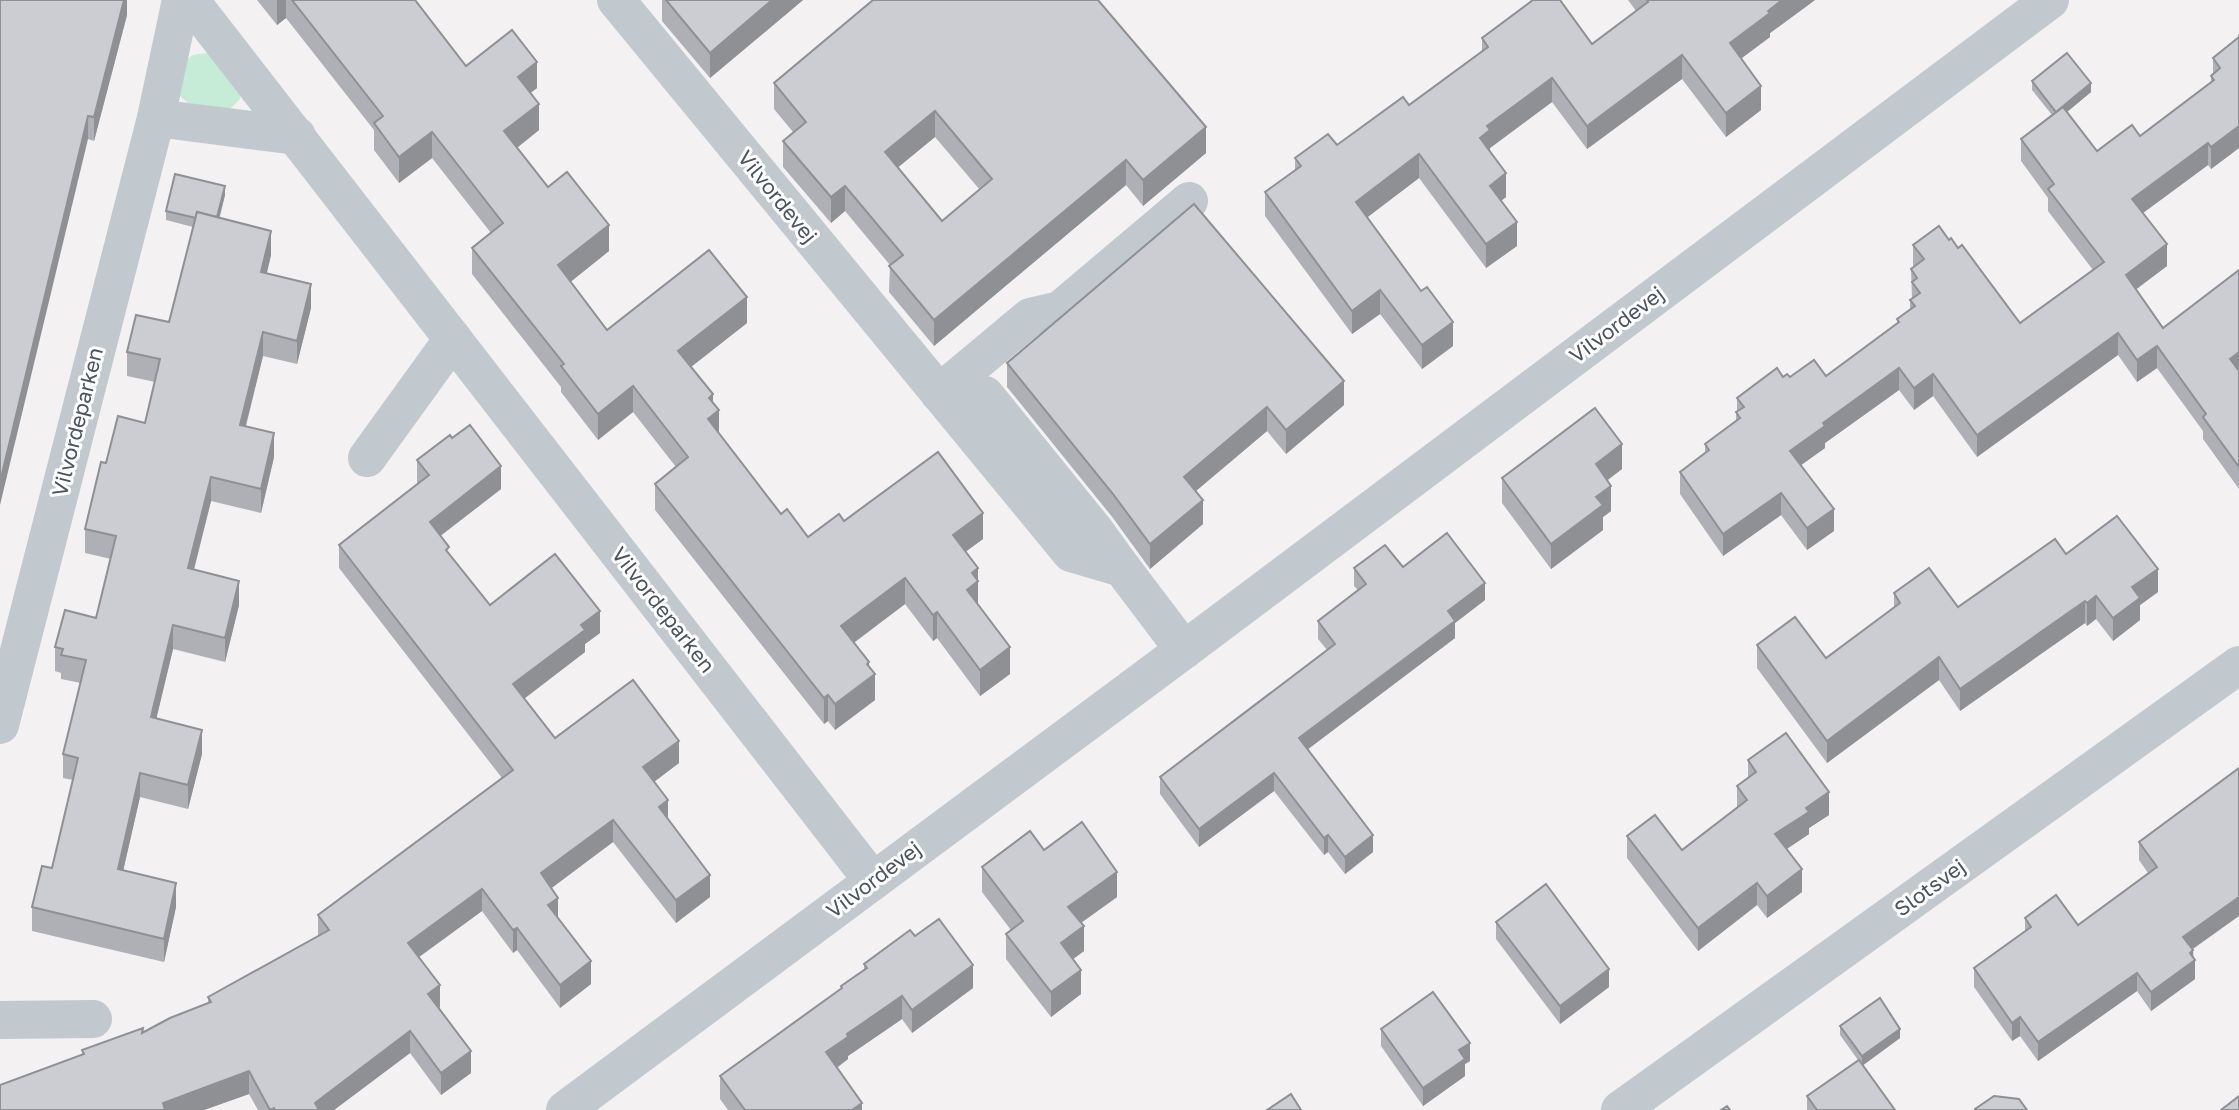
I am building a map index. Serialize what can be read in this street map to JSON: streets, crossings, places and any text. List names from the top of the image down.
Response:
{
  "streets": {
    "street": ["Vilvordevej", "Vilvordeparken", "Slotsvej"]
  },
  "crossings": [
    ["Vilvordevej", "Vilvordeparken"]
  ]
}
